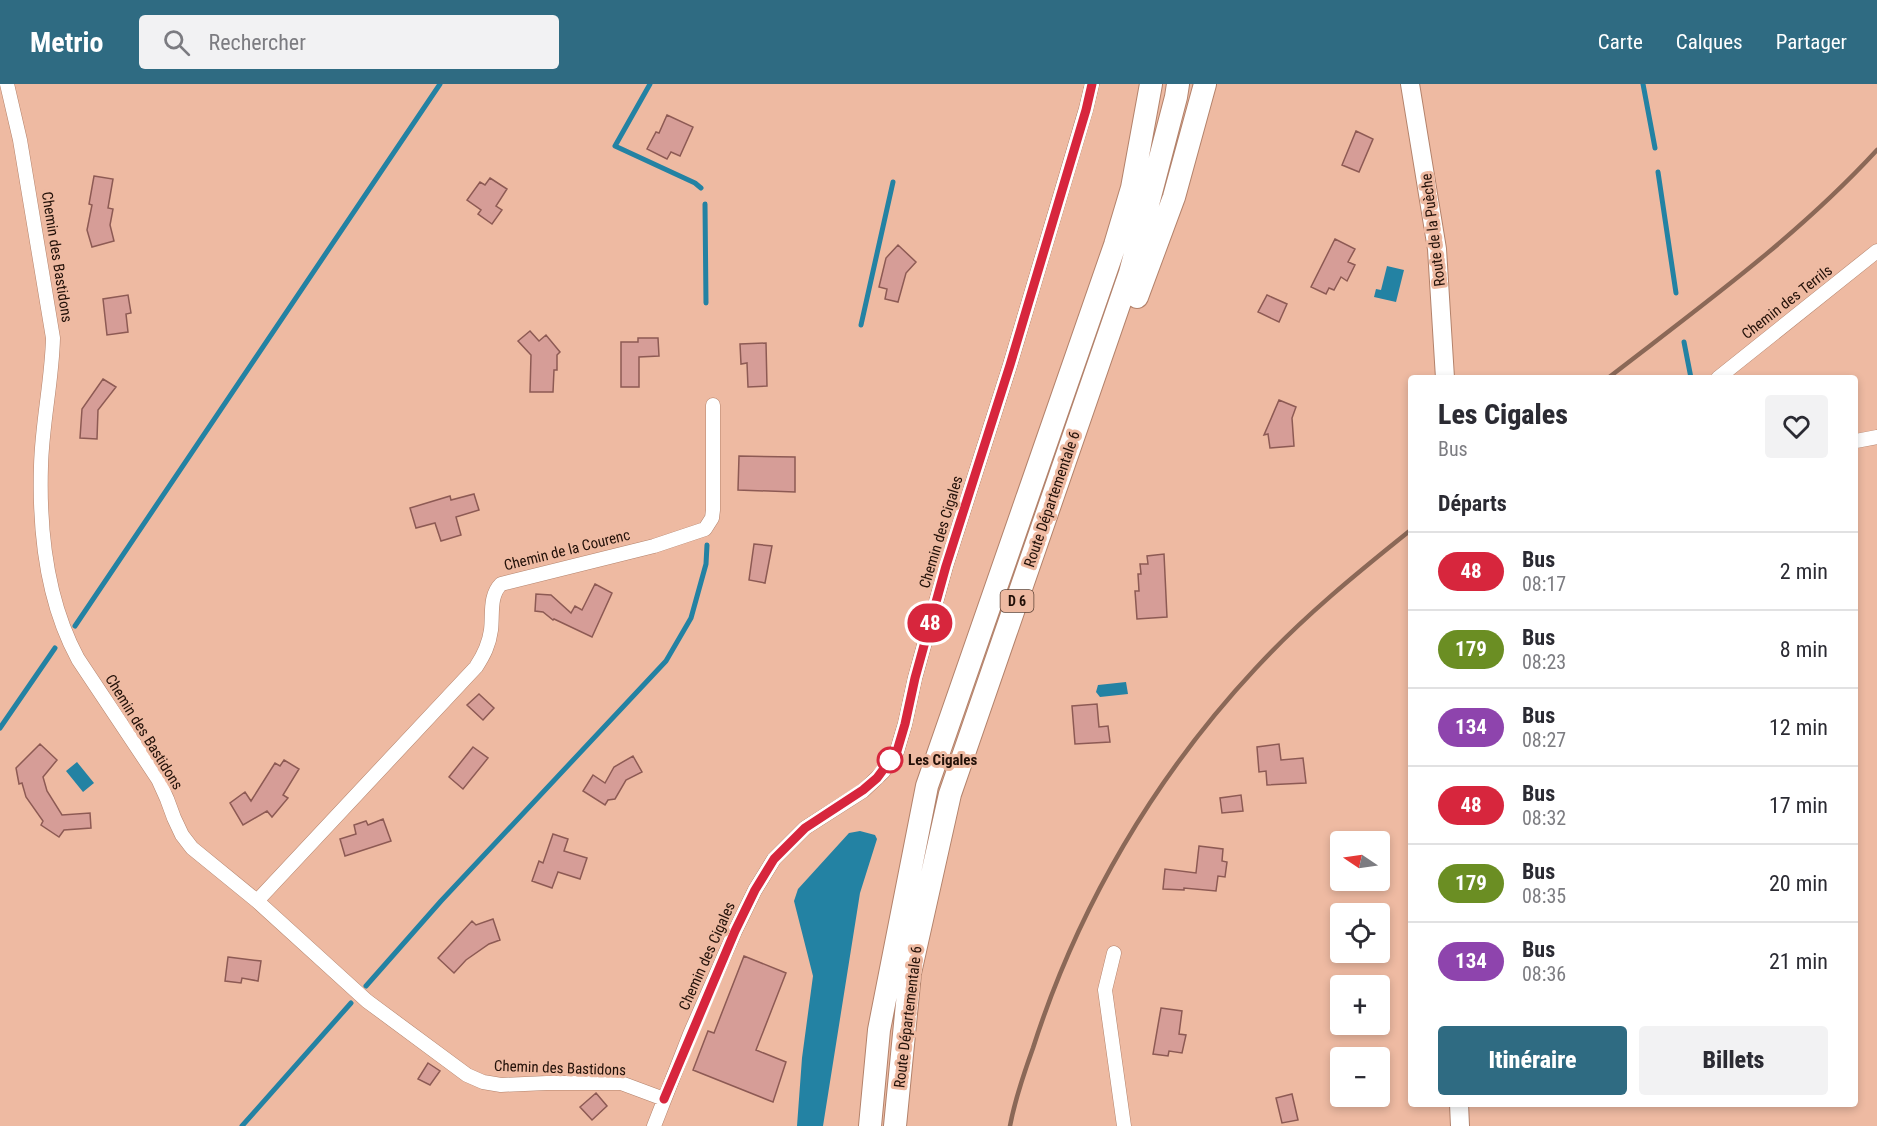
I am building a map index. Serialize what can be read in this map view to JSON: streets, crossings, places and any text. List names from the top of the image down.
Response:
{
  "streets": {
    "highway": ["Route Départementale 6", "D 6"],
    "main road": ["Route de la Puèche"],
    "street": [
      "Chemin des Bastidons",
      "Chemin des Terrils",
      "Chemin des Cigales",
      "Chemin de la Courenc"
    ]
  },
  "crossings": [
    ["Chemin des Bastidons", "Chemin des Cigales"],
    ["Chemin des Bastidons", "Chemin de la Courenc"]
  ],
  "places": ["Les Cigales"],
  "lines": ["bus line 48"],
  "north": "left",
  "page": {
    "header": "Metrio",
    "search": "Rechercher",
    "nav": ["Carte", "Calques", "Partager"],
    "on_map": "48",
    "heading": [
      ["Les Cigales", "Bus"],
      "Départs"
    ],
    "list": [
      {
        "mark": "48",
        "name": "Bus",
        "note": "08:17",
        "value": "2 min"
      },
      {
        "mark": "179",
        "name": "Bus",
        "note": "08:23",
        "value": "8 min"
      },
      {
        "mark": "134",
        "name": "Bus",
        "note": "08:27",
        "value": "12 min"
      },
      {
        "mark": "48",
        "name": "Bus",
        "note": "08:32",
        "value": "17 min"
      },
      {
        "mark": "179",
        "name": "Bus",
        "note": "08:35",
        "value": "20 min"
      },
      {
        "mark": "134",
        "name": "Bus",
        "note": "08:36",
        "value": "21 min"
      }
    ],
    "map_buttons": ["+", "−"],
    "buttons": ["Itinéraire", "Billets"]
  }
}
